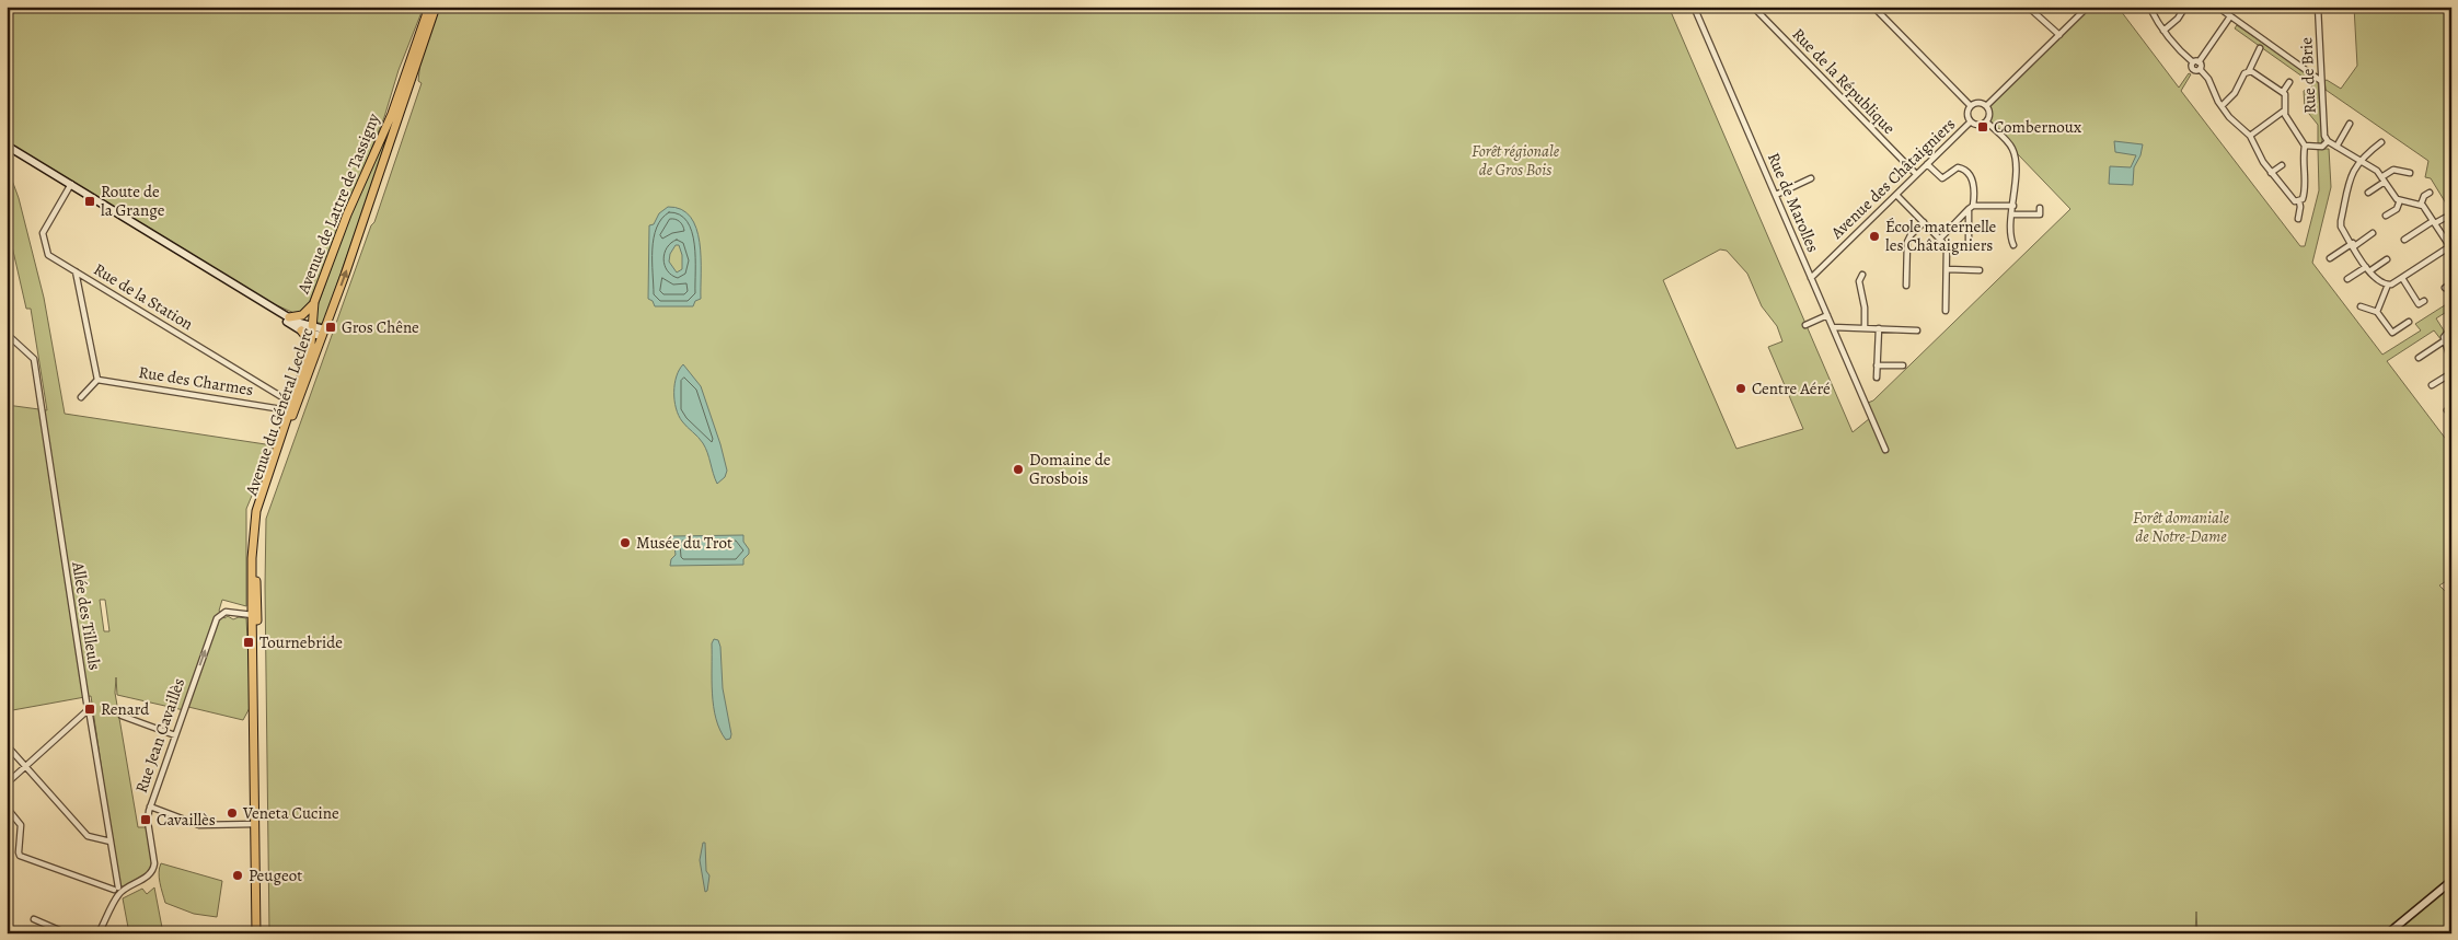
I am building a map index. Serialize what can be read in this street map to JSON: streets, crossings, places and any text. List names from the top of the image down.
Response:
{
  "streets": {
    "main road": ["Avenue de Lattre de Tassigny", "Avenue du Général Leclerc"],
    "street": [
      "Rue de Brie",
      "Rue de la République",
      "Avenue des Châtaigniers",
      "Rue de Marolles",
      "Rue de la Station",
      "Rue des Charmes",
      "Allée des Tilleuls",
      "Rue Jean Cavaillès"
    ]
  },
  "crossings": [
    ["Rue de la République", "Avenue des Châtaigniers"],
    ["Avenue des Châtaigniers", "Rue de Marolles"],
    ["Avenue de Lattre de Tassigny", "Rue de la Station"],
    ["Avenue de Lattre de Tassigny", "Rue des Charmes"],
    ["Avenue de Lattre de Tassigny", "Avenue du Général Leclerc"],
    ["Avenue de Lattre de Tassigny", "Rue Jean Cavaillès"],
    ["Rue de la Station", "Rue des Charmes"],
    ["Avenue du Général Leclerc", "Rue Jean Cavaillès"],
    ["Allée des Tilleuls", "Rue Jean Cavaillès"]
  ],
  "one_way": ["Avenue du Général Leclerc", "Rue Jean Cavaillès"],
  "parks": ["Forêt régionale de Gros Bois", "Forêt domaniale de Notre-Dame"],
  "places": {
    "transit": [
      "Combernoux",
      "Route de la Grange",
      "Gros Chêne",
      "Tournebride",
      "Renard",
      "Cavaillès"
    ],
    "other": [
      "École maternelle les Châtaigniers",
      "Centre Aéré",
      "Domaine de Grosbois",
      "Musée du Trot",
      "Veneta Cucine",
      "Peugeot"
    ]
  }
}
